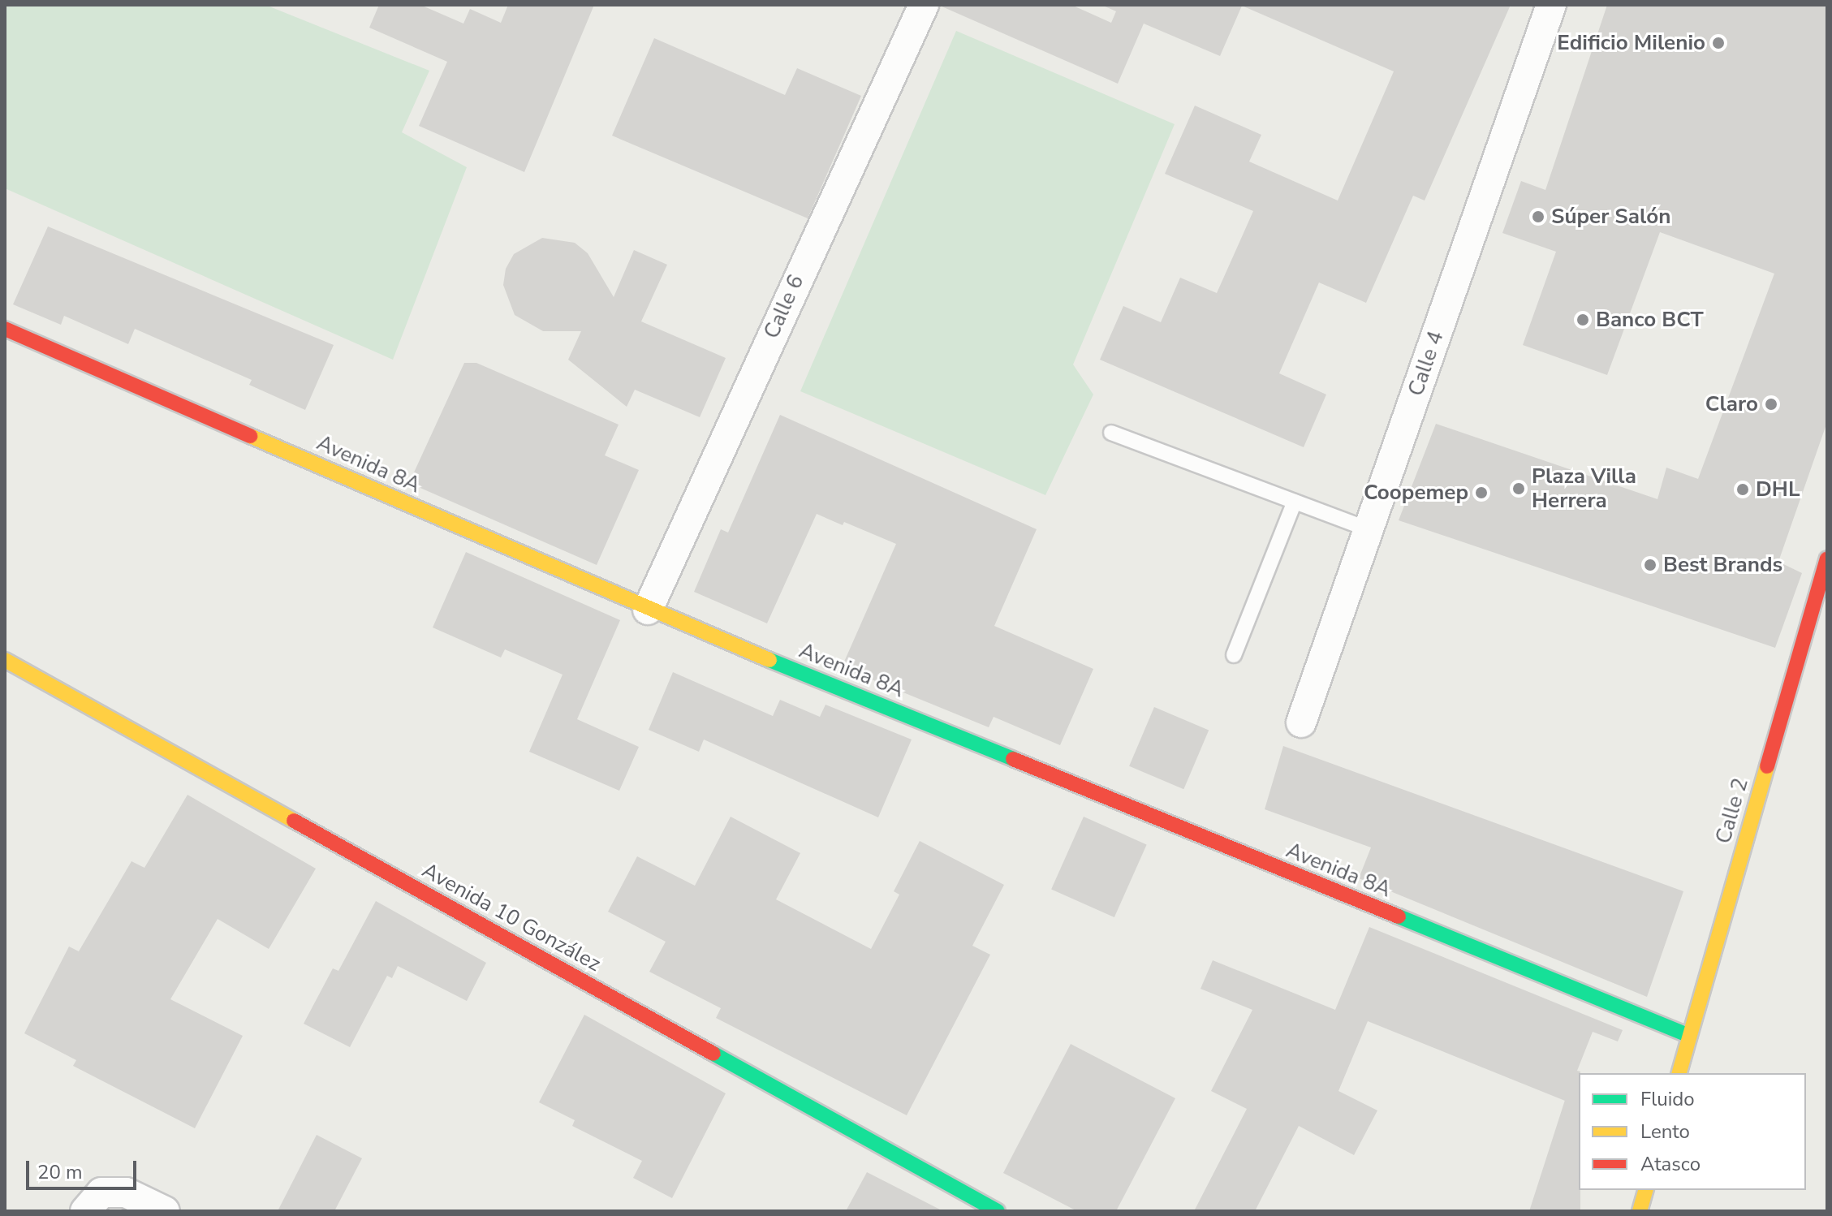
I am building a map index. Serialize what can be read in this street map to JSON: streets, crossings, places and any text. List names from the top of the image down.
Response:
{
  "streets": {
    "street": [
      "Calle 6",
      "Calle 4",
      "Avenida 8A",
      "Calle 2",
      "Avenida 10 González"
    ]
  },
  "crossings": [
    ["Calle 6", "Avenida 8A"],
    ["Avenida 8A", "Calle 2"]
  ],
  "places": [
    "Edificio Milenio",
    "Súper Salón",
    "Banco BCT",
    "Claro",
    "Plaza Villa Herrera",
    "DHL",
    "Coopemep",
    "Best Brands"
  ],
  "legend": ["Fluido", "Lento", "Atasco"],
  "scale_bar": "20 m"
}
